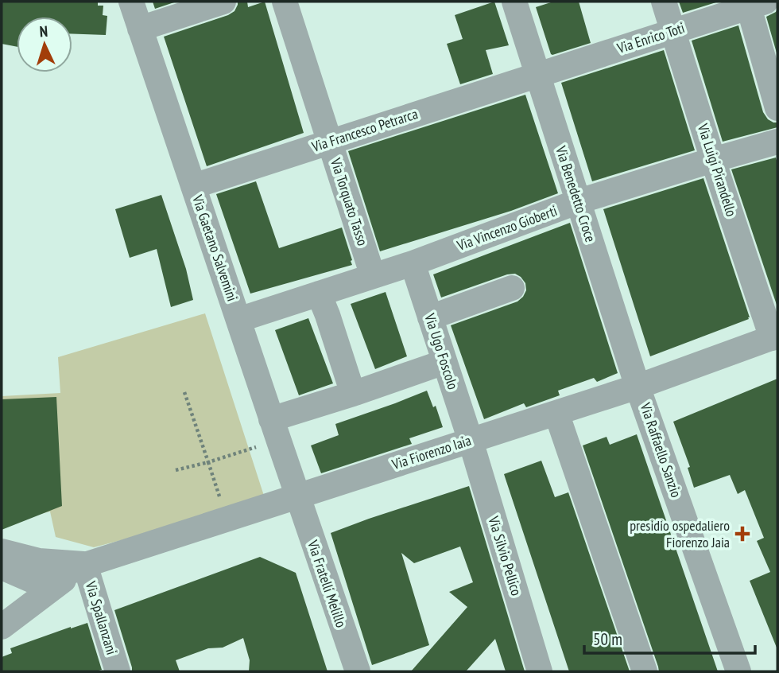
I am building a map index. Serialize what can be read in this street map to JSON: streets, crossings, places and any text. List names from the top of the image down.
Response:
{
  "streets": {
    "street": [
      "Via Enrico Toti",
      "Via Francesco Petrarca",
      "Via Luigi Pirandello",
      "Via Benedetto Croce",
      "Via Torquato Tasso",
      "Via Vincenzo Gioberti",
      "Via Gaetano Salvemini",
      "Via Ugo Foscolo",
      "Via Raffaello Sanzio",
      "Via Fiorenzo Iaia",
      "Via Silvio Pellico",
      "Via Fratelli Melillo",
      "Via Spallanzani"
    ]
  },
  "crossings": [
    ["Via Enrico Toti", "Via Francesco Petrarca"],
    ["Via Enrico Toti", "Via Luigi Pirandello"],
    ["Via Enrico Toti", "Via Benedetto Croce"],
    ["Via Francesco Petrarca", "Via Benedetto Croce"],
    ["Via Francesco Petrarca", "Via Torquato Tasso"],
    ["Via Francesco Petrarca", "Via Gaetano Salvemini"],
    ["Via Luigi Pirandello", "Via Vincenzo Gioberti"],
    ["Via Luigi Pirandello", "Via Fiorenzo Iaia"],
    ["Via Benedetto Croce", "Via Vincenzo Gioberti"],
    ["Via Benedetto Croce", "Via Raffaello Sanzio"],
    ["Via Benedetto Croce", "Via Fiorenzo Iaia"],
    ["Via Torquato Tasso", "Via Vincenzo Gioberti"],
    ["Via Vincenzo Gioberti", "Via Gaetano Salvemini"],
    ["Via Vincenzo Gioberti", "Via Ugo Foscolo"],
    ["Via Gaetano Salvemini", "Via Fiorenzo Iaia"],
    ["Via Gaetano Salvemini", "Via Fratelli Melillo"],
    ["Via Ugo Foscolo", "Via Fiorenzo Iaia"],
    ["Via Ugo Foscolo", "Via Silvio Pellico"],
    ["Via Raffaello Sanzio", "Via Fiorenzo Iaia"],
    ["Via Fiorenzo Iaia", "Via Silvio Pellico"],
    ["Via Fiorenzo Iaia", "Via Fratelli Melillo"],
    ["Via Fiorenzo Iaia", "Via Spallanzani"]
  ],
  "places": {
    "health": ["presidio ospedaliero Fiorenzo Jaia"]
  },
  "scale_bar": "50 m",
  "north": "top"
}
